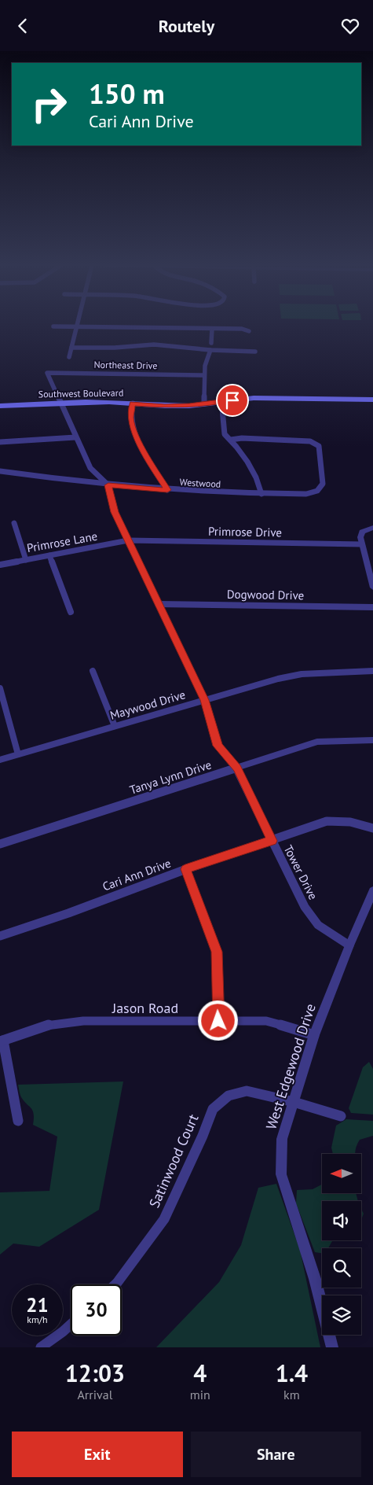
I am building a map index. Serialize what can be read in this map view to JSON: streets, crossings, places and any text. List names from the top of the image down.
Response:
{
  "streets": {
    "main road": ["Southwest Boulevard"],
    "street": [
      "Northeast Drive",
      "Westwood",
      "Primrose Drive",
      "Primrose Lane",
      "Dogwood Drive",
      "Maywood Drive",
      "Tanya Lynn Drive",
      "Tower Drive",
      "Cari Ann Drive",
      "Jason Road",
      "West Edgewood Drive",
      "Satinwood Court"
    ]
  },
  "crossings": [
    ["Northeast Drive", "Southwest Boulevard"],
    ["Westwood", "Tower Drive"],
    ["Primrose Drive", "Primrose Lane"],
    ["Primrose Drive", "Tower Drive"],
    ["Primrose Lane", "Tower Drive"],
    ["Dogwood Drive", "Tower Drive"],
    ["Maywood Drive", "Tower Drive"],
    ["Tanya Lynn Drive", "Tower Drive"],
    ["Tower Drive", "Cari Ann Drive"],
    ["Tower Drive", "West Edgewood Drive"],
    ["Jason Road", "West Edgewood Drive"],
    ["West Edgewood Drive", "Satinwood Court"]
  ],
  "north": "left",
  "page": {
    "header": "Routely",
    "turn": ["150 m", "Cari Ann Drive"],
    "speed": "21 km/h",
    "limit": "30",
    "eta": [
      "12:03",
      "Arrival",
      "4",
      "min",
      "1.4",
      "km"
    ],
    "buttons": ["Exit", "Share"]
  }
}
